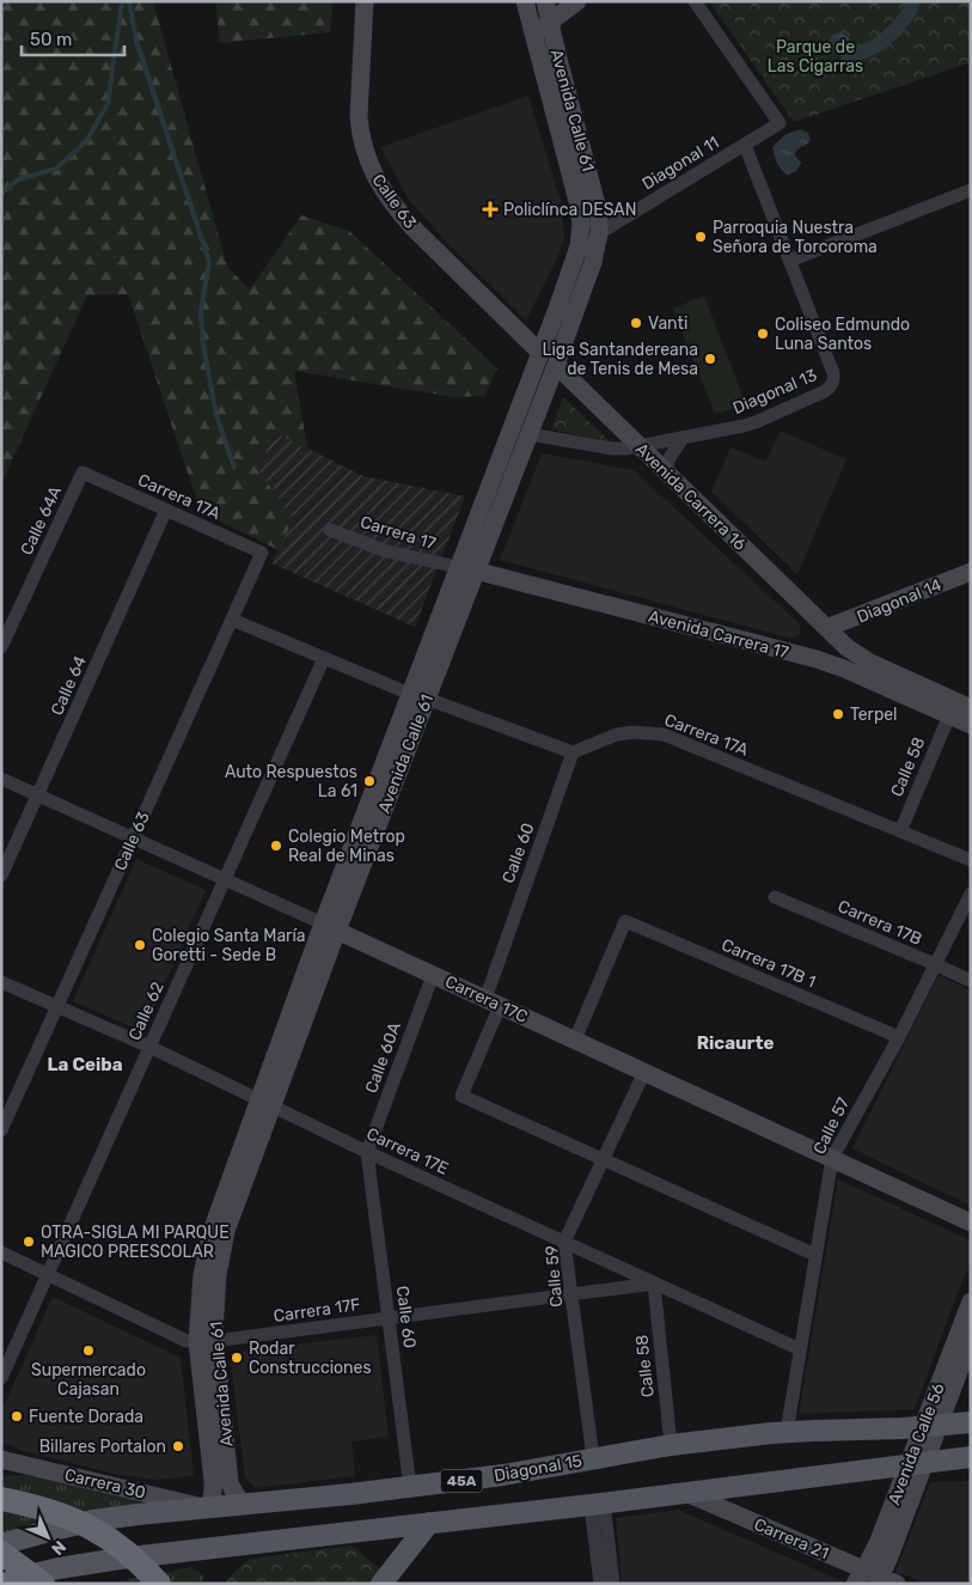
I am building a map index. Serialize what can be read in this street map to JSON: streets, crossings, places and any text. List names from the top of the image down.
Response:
{
  "streets": {
    "main road": [
      "Avenida Calle 61",
      "Calle 63",
      "Avenida Carrera 16",
      "Diagonal 14",
      "Avenida Carrera 17",
      "Carrera 17C",
      "Avenida Calle 56",
      "Diagonal 15",
      "45A",
      "Carrera 30",
      "Carrera 21"
    ],
    "street": [
      "Diagonal 11",
      "Diagonal 13",
      "Carrera 17A",
      "Calle 64A",
      "Carrera 17",
      "Calle 64",
      "Calle 58",
      "Calle 60",
      "Carrera 17B",
      "Carrera 17B 1",
      "Calle 62",
      "Calle 60A",
      "Calle 57",
      "Carrera 17E",
      "Calle 59",
      "Carrera 17F"
    ]
  },
  "crossings": [
    ["Avenida Calle 61", "Diagonal 11"],
    ["Avenida Calle 61", "Calle 63"],
    ["Avenida Calle 61", "Diagonal 13"],
    ["Avenida Calle 61", "Avenida Carrera 16"],
    ["Avenida Calle 61", "Carrera 17"],
    ["Avenida Calle 61", "Avenida Carrera 17"],
    ["Avenida Calle 61", "Carrera 17C"],
    ["Avenida Calle 61", "Carrera 17E"],
    ["Avenida Calle 61", "Carrera 17F"],
    ["Avenida Calle 61", "Diagonal 15"],
    ["Avenida Calle 61", "Carrera 30"],
    ["Calle 63", "Carrera 17A"],
    ["Calle 63", "Carrera 17C"],
    ["Calle 63", "Carrera 17E"],
    ["Diagonal 13", "Avenida Carrera 16"],
    ["Carrera 17A", "Calle 64A"],
    ["Carrera 17A", "Calle 64"],
    ["Carrera 17A", "Calle 58"],
    ["Carrera 17A", "Calle 60"],
    ["Avenida Carrera 16", "Diagonal 14"],
    ["Carrera 17", "Avenida Carrera 17"],
    ["Avenida Carrera 17", "Calle 58"],
    ["Calle 64", "Carrera 17C"],
    ["Calle 58", "Carrera 17E"],
    ["Calle 58", "Carrera 17F"],
    ["Calle 58", "Diagonal 15"],
    ["Calle 60", "Carrera 17C"],
    ["Calle 60", "Calle 60A"],
    ["Calle 60", "Carrera 17E"],
    ["Calle 60", "Calle 59"],
    ["Calle 60", "Carrera 17F"],
    ["Calle 60", "Diagonal 15"],
    ["Carrera 17B", "Calle 57"],
    ["Carrera 17B 1", "Carrera 17C"],
    ["Carrera 17B 1", "Calle 57"],
    ["Carrera 17C", "Calle 62"],
    ["Carrera 17C", "Calle 60A"],
    ["Carrera 17C", "Calle 57"],
    ["Carrera 17C", "Calle 59"],
    ["Calle 62", "Carrera 17E"],
    ["Calle 62", "Carrera 17F"],
    ["Calle 60A", "Carrera 17E"],
    ["Calle 57", "Carrera 17E"],
    ["Calle 57", "Diagonal 15"],
    ["Carrera 17E", "Calle 59"],
    ["Carrera 17E", "Carrera 17F"],
    ["Calle 59", "Carrera 17F"],
    ["Calle 59", "Diagonal 15"],
    ["Avenida Calle 56", "Diagonal 15"],
    ["Avenida Calle 56", "45A"],
    ["Avenida Calle 56", "Carrera 21"],
    ["Diagonal 15", "Carrera 30"],
    ["45A", "Carrera 21"]
  ],
  "districts": ["Ricaurte", "La Ceiba"],
  "parks": ["Parque de Las Cigarras"],
  "places": {
    "health": ["Policlínca DESAN"],
    "other": [
      "Parroquia Nuestra Señora de Torcoroma",
      "Vanti",
      "Coliseo Edmundo Luna Santos",
      "Liga Santandereana de Tenis de Mesa",
      "Terpel",
      "Auto Respuestos La 61",
      "Colegio Metrop Real de Minas",
      "Colegio Santa María Goretti - Sede B",
      "OTRA-SIGLA MI PARQUE MAGICO PREESCOLAR",
      "Supermercado Cajasan",
      "Rodar Construcciones",
      "Fuente Dorada",
      "Billares Portalon"
    ]
  },
  "scale_bar": "50 m",
  "north": "bottom right"
}
